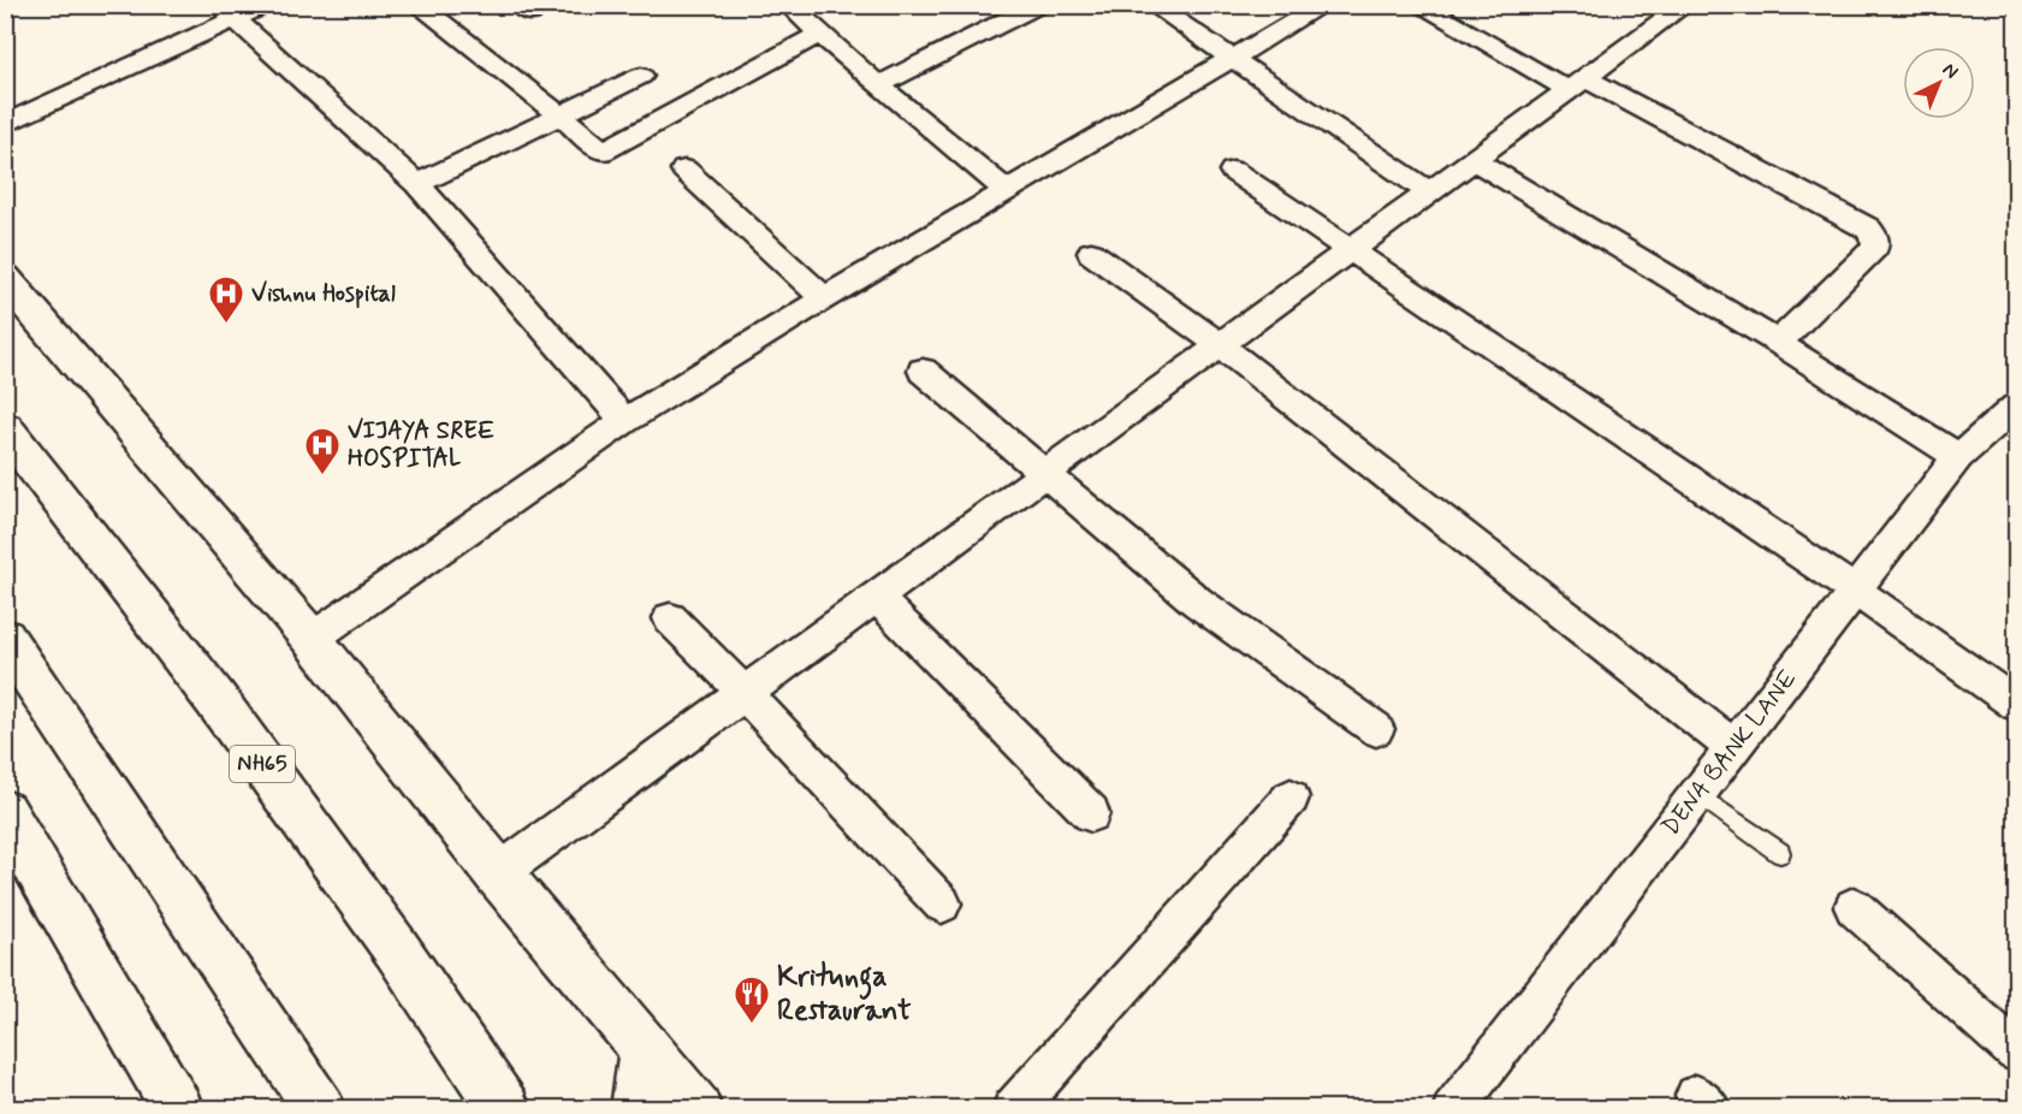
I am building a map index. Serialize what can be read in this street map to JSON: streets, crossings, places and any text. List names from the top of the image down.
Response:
{
  "streets": {
    "main road": ["NH65"],
    "street": ["DENA BANK LANE"]
  },
  "places": {
    "hospital": ["Vishnu Hospital", "VIJAYA SREE HOSPITAL"],
    "restaurant": ["Kritunga Restaurant"]
  },
  "north": "top right"
}
